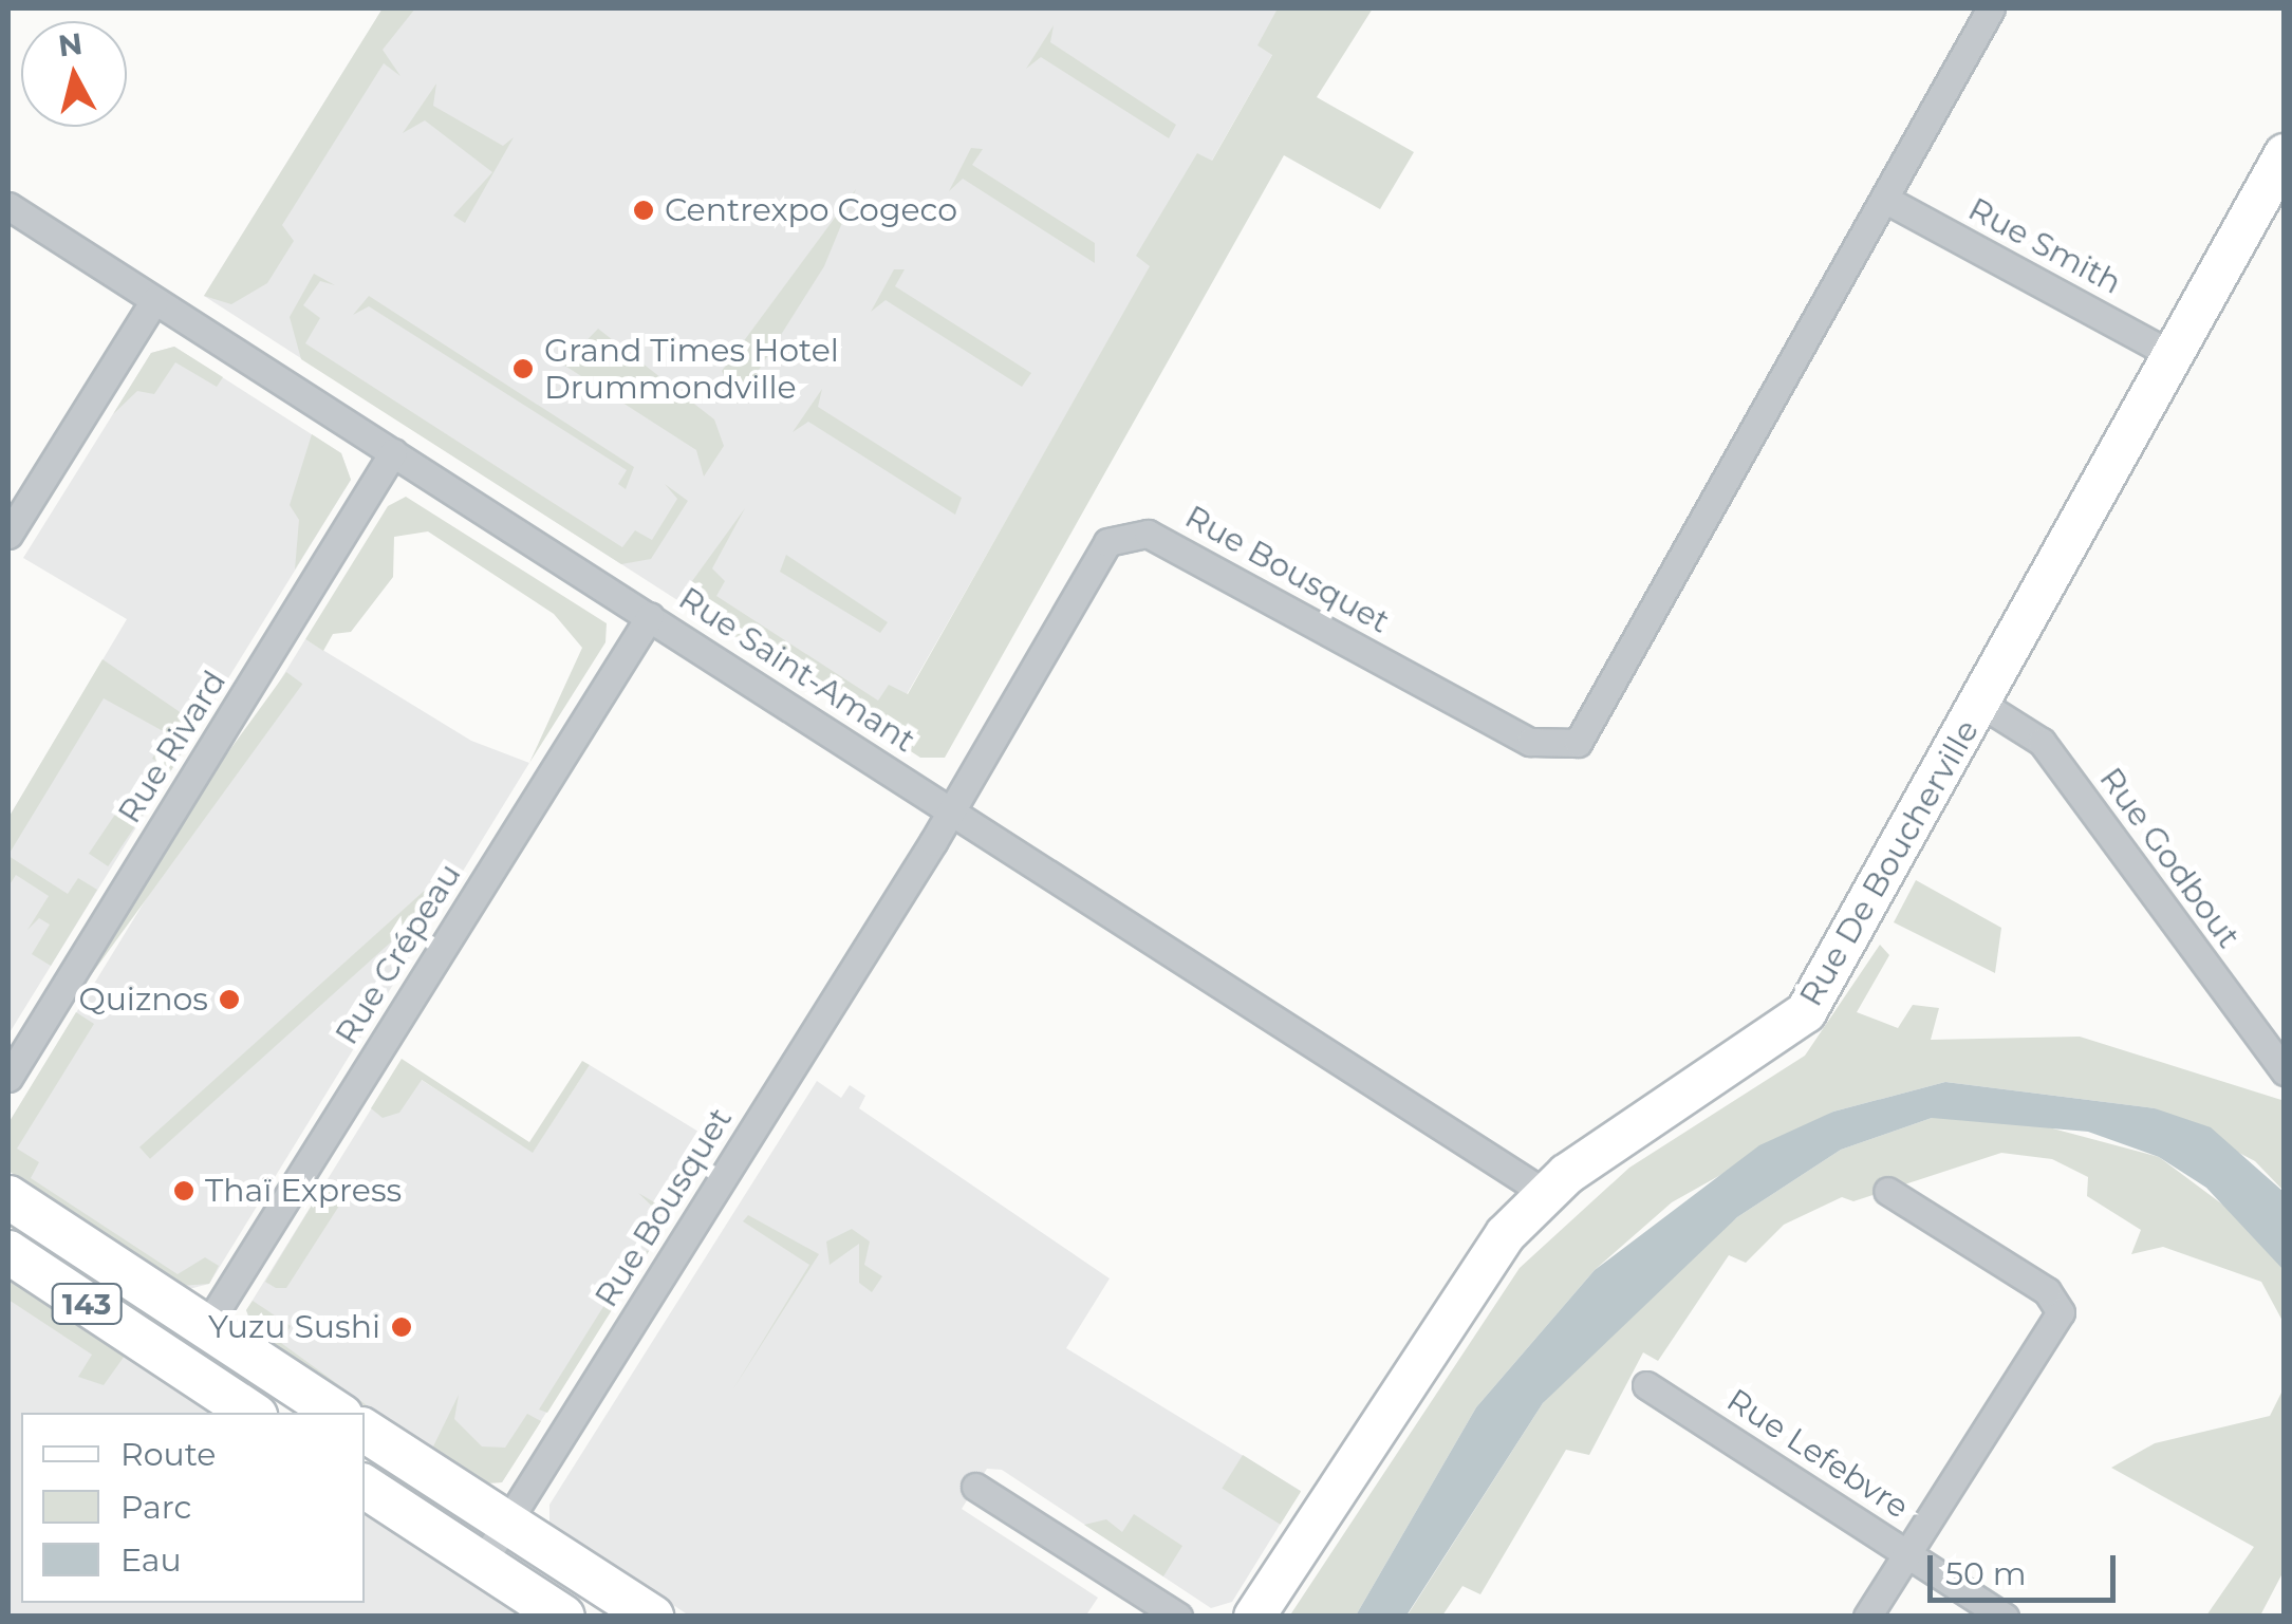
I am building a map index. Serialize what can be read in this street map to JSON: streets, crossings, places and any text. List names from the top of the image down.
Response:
{
  "streets": {
    "main road": ["143"],
    "street": [
      "Rue Smith",
      "Rue Bousquet",
      "Rue Saint-Amant",
      "Rue Rivard",
      "Rue Godbout",
      "Rue De Boucherville",
      "Rue Crépeau",
      "Rue Lefebvre"
    ]
  },
  "crossings": [
    ["Rue Smith", "Rue Bousquet"],
    ["Rue Smith", "Rue De Boucherville"],
    ["Rue Bousquet", "Rue Saint-Amant"],
    ["Rue Saint-Amant", "Rue Rivard"],
    ["Rue Saint-Amant", "Rue De Boucherville"],
    ["Rue Saint-Amant", "Rue Crépeau"],
    ["Rue Godbout", "Rue De Boucherville"],
    ["Rue Crépeau", "143"]
  ],
  "places": [
    "Centrexpo Cogeco",
    "Grand Times Hotel Drummondville",
    "Quiznos",
    "Thaï Express",
    "Yuzu Sushi"
  ],
  "legend": ["Route", "Parc", "Eau"],
  "scale_bar": "50 m",
  "north": "top"
}
